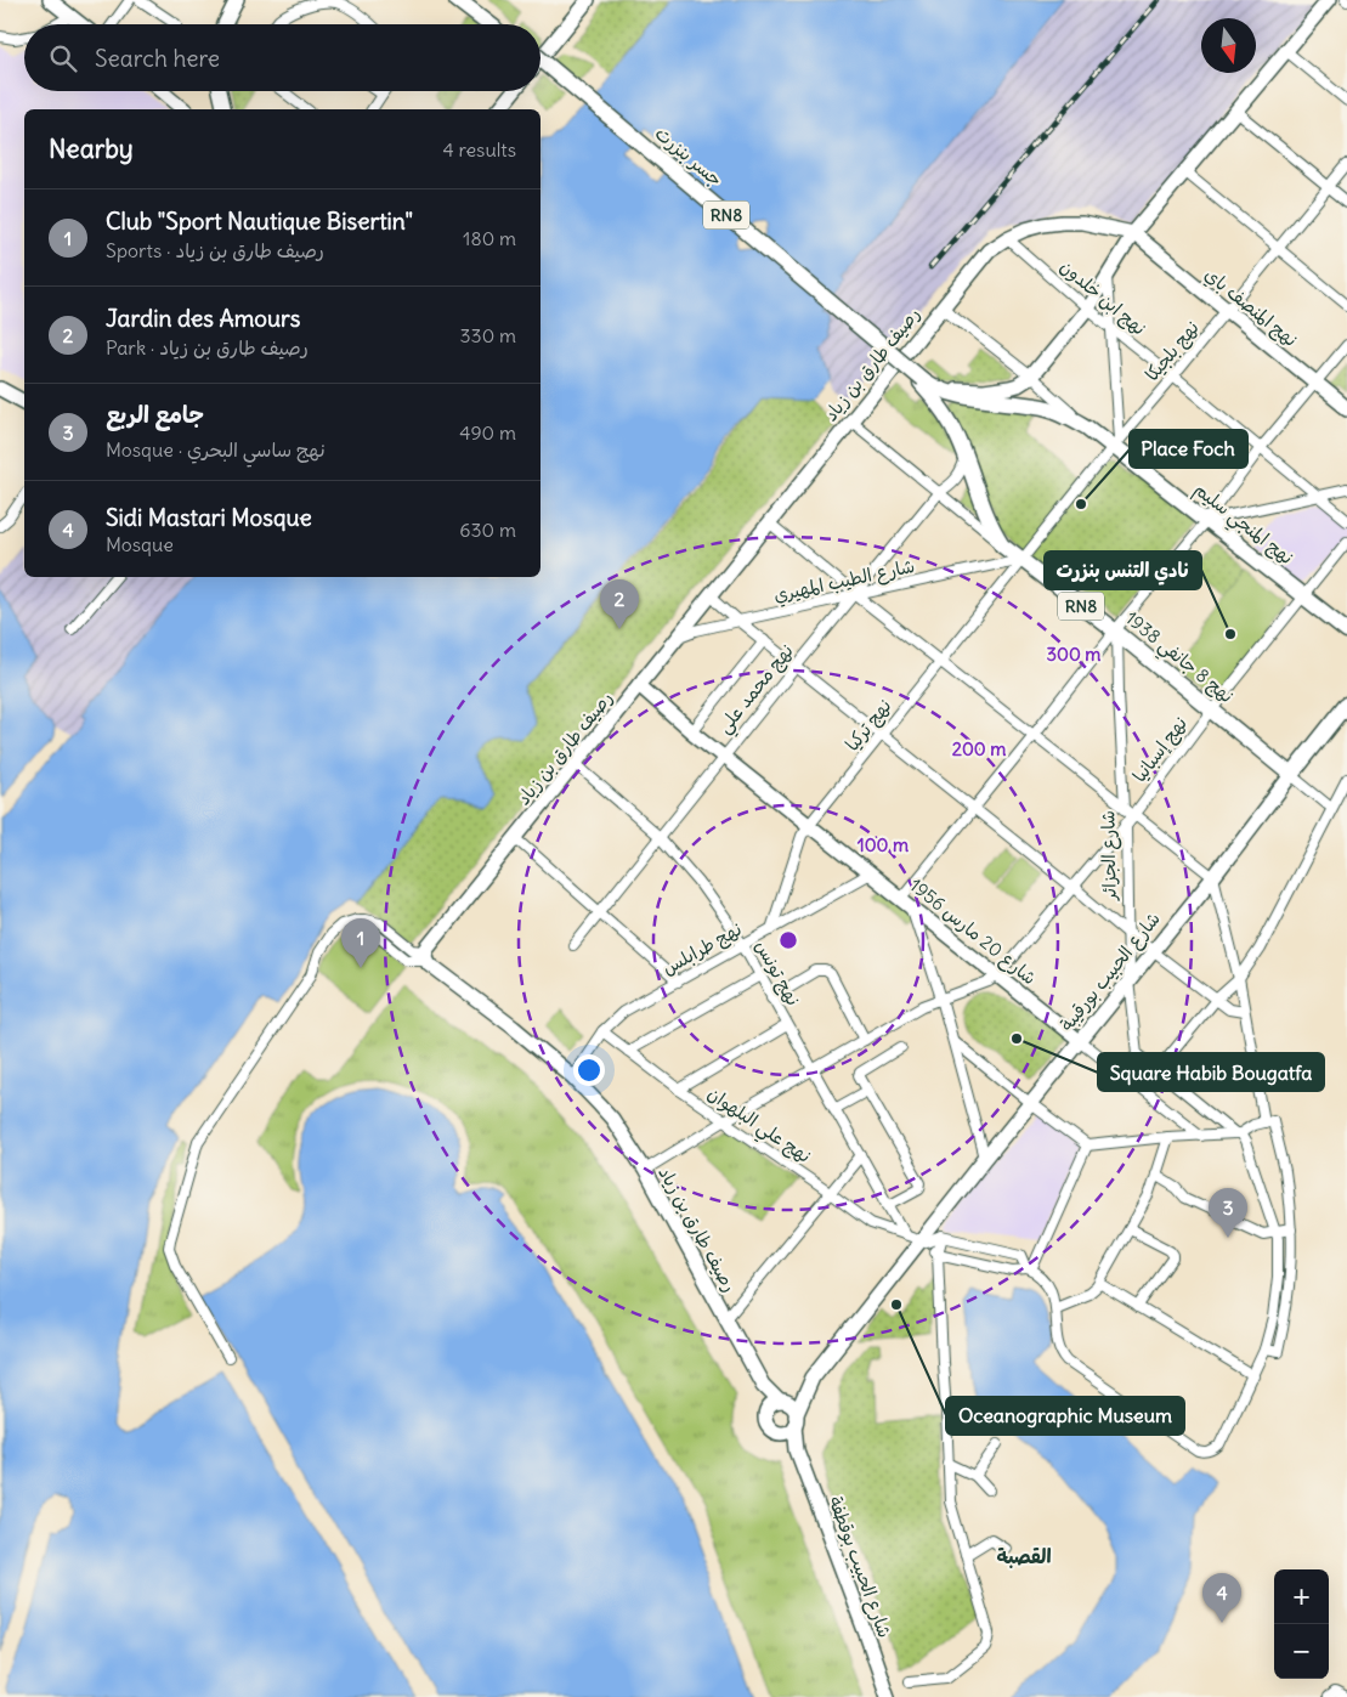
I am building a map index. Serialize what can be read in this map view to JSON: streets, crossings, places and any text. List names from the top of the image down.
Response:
{
  "streets": {
    "main road": [
      "جسر بنزرت",
      "RN8",
      "نهج المنصف باي",
      "رصيف طارق بن زياد",
      "نهج المنجي سليم",
      "نهج 8 جانفي 1938",
      "شارع 20 مارس 1956",
      "شارع الحبيب بورقيبة",
      "شارع الحبيب بوقطفة"
    ],
    "street": [
      "نهج ابن خلدون",
      "نهج بلجيكا",
      "شارع الطيب المهيري",
      "نهج محمد علي",
      "نهج تركيا",
      "نهج إسبانيا",
      "شارع الجزائر",
      "نهج طرابلس",
      "نهج تونس",
      "نهج علي البلهوان"
    ]
  },
  "crossings": [
    ["جسر بنزرت", "نهج المنجي سليم"],
    ["جسر بنزرت", "نهج 8 جانفي 1938"],
    ["نهج ابن خلدون", "نهج بلجيكا"],
    ["نهج ابن خلدون", "رصيف طارق بن زياد"],
    ["نهج المنصف باي", "نهج بلجيكا"],
    ["نهج المنصف باي", "رصيف طارق بن زياد"],
    ["نهج بلجيكا", "نهج المنجي سليم"],
    ["نهج بلجيكا", "شارع الطيب المهيري"],
    ["نهج بلجيكا", "نهج 8 جانفي 1938"],
    ["نهج بلجيكا", "نهج تركيا"],
    ["رصيف طارق بن زياد", "نهج المنجي سليم"],
    ["رصيف طارق بن زياد", "شارع الطيب المهيري"],
    ["رصيف طارق بن زياد", "شارع 20 مارس 1956"],
    ["رصيف طارق بن زياد", "نهج طرابلس"],
    ["رصيف طارق بن زياد", "شارع الحبيب بورقيبة"],
    ["رصيف طارق بن زياد", "نهج تونس"],
    ["رصيف طارق بن زياد", "شارع الحبيب بوقطفة"],
    ["نهج المنجي سليم", "نهج 8 جانفي 1938"],
    ["نهج المنجي سليم", "نهج إسبانيا"],
    ["شارع الطيب المهيري", "نهج 8 جانفي 1938"],
    ["شارع الطيب المهيري", "نهج محمد علي"],
    ["شارع الطيب المهيري", "نهج تركيا"],
    ["نهج 8 جانفي 1938", "نهج محمد علي"],
    ["نهج 8 جانفي 1938", "نهج تركيا"],
    ["نهج 8 جانفي 1938", "نهج إسبانيا"],
    ["نهج 8 جانفي 1938", "شارع الجزائر"],
    ["نهج 8 جانفي 1938", "شارع الحبيب بورقيبة"],
    ["نهج محمد علي", "شارع 20 مارس 1956"],
    ["نهج محمد علي", "نهج تونس"],
    ["نهج تركيا", "شارع 20 مارس 1956"],
    ["نهج تركيا", "نهج طرابلس"],
    ["نهج إسبانيا", "شارع الجزائر"],
    ["نهج إسبانيا", "شارع 20 مارس 1956"],
    ["شارع الجزائر", "شارع الحبيب بورقيبة"],
    ["شارع 20 مارس 1956", "نهج طرابلس"],
    ["شارع 20 مارس 1956", "شارع الحبيب بورقيبة"],
    ["نهج طرابلس", "نهج تونس"],
    ["نهج طرابلس", "نهج علي البلهوان"],
    ["شارع الحبيب بورقيبة", "نهج علي البلهوان"],
    ["شارع الحبيب بورقيبة", "شارع الحبيب بوقطفة"],
    ["نهج تونس", "نهج علي البلهوان"]
  ],
  "districts": ["القصبة"],
  "places": [
    "Place Foch",
    "نادي التنس بنزرت",
    "Square Habib Bougatfa",
    "Oceanographic Museum"
  ],
  "north": "bottom",
  "page": {
    "search": "Search here",
    "heading": ["Nearby", "4 results"],
    "list": [
      {
        "mark": "1",
        "name": "Club \"Sport Nautique Bisertin\"",
        "note": "Sports · رصيف طارق بن زياد",
        "value": "180 m"
      },
      {
        "mark": "2",
        "name": "Jardin des Amours",
        "note": "Park · رصيف طارق بن زياد",
        "value": "330 m"
      },
      {
        "mark": "3",
        "name": "جامع الربع",
        "note": "Mosque · نهج ساسي البحري",
        "value": "490 m"
      },
      {
        "mark": "4",
        "name": "Sidi Mastari Mosque",
        "note": "Mosque",
        "value": "630 m"
      }
    ],
    "pins": [
      "2",
      "1",
      "3",
      "4"
    ],
    "map_buttons": ["+", "−"]
  },
  "rings": ["300 m", "200 m", "100 m"]
}
